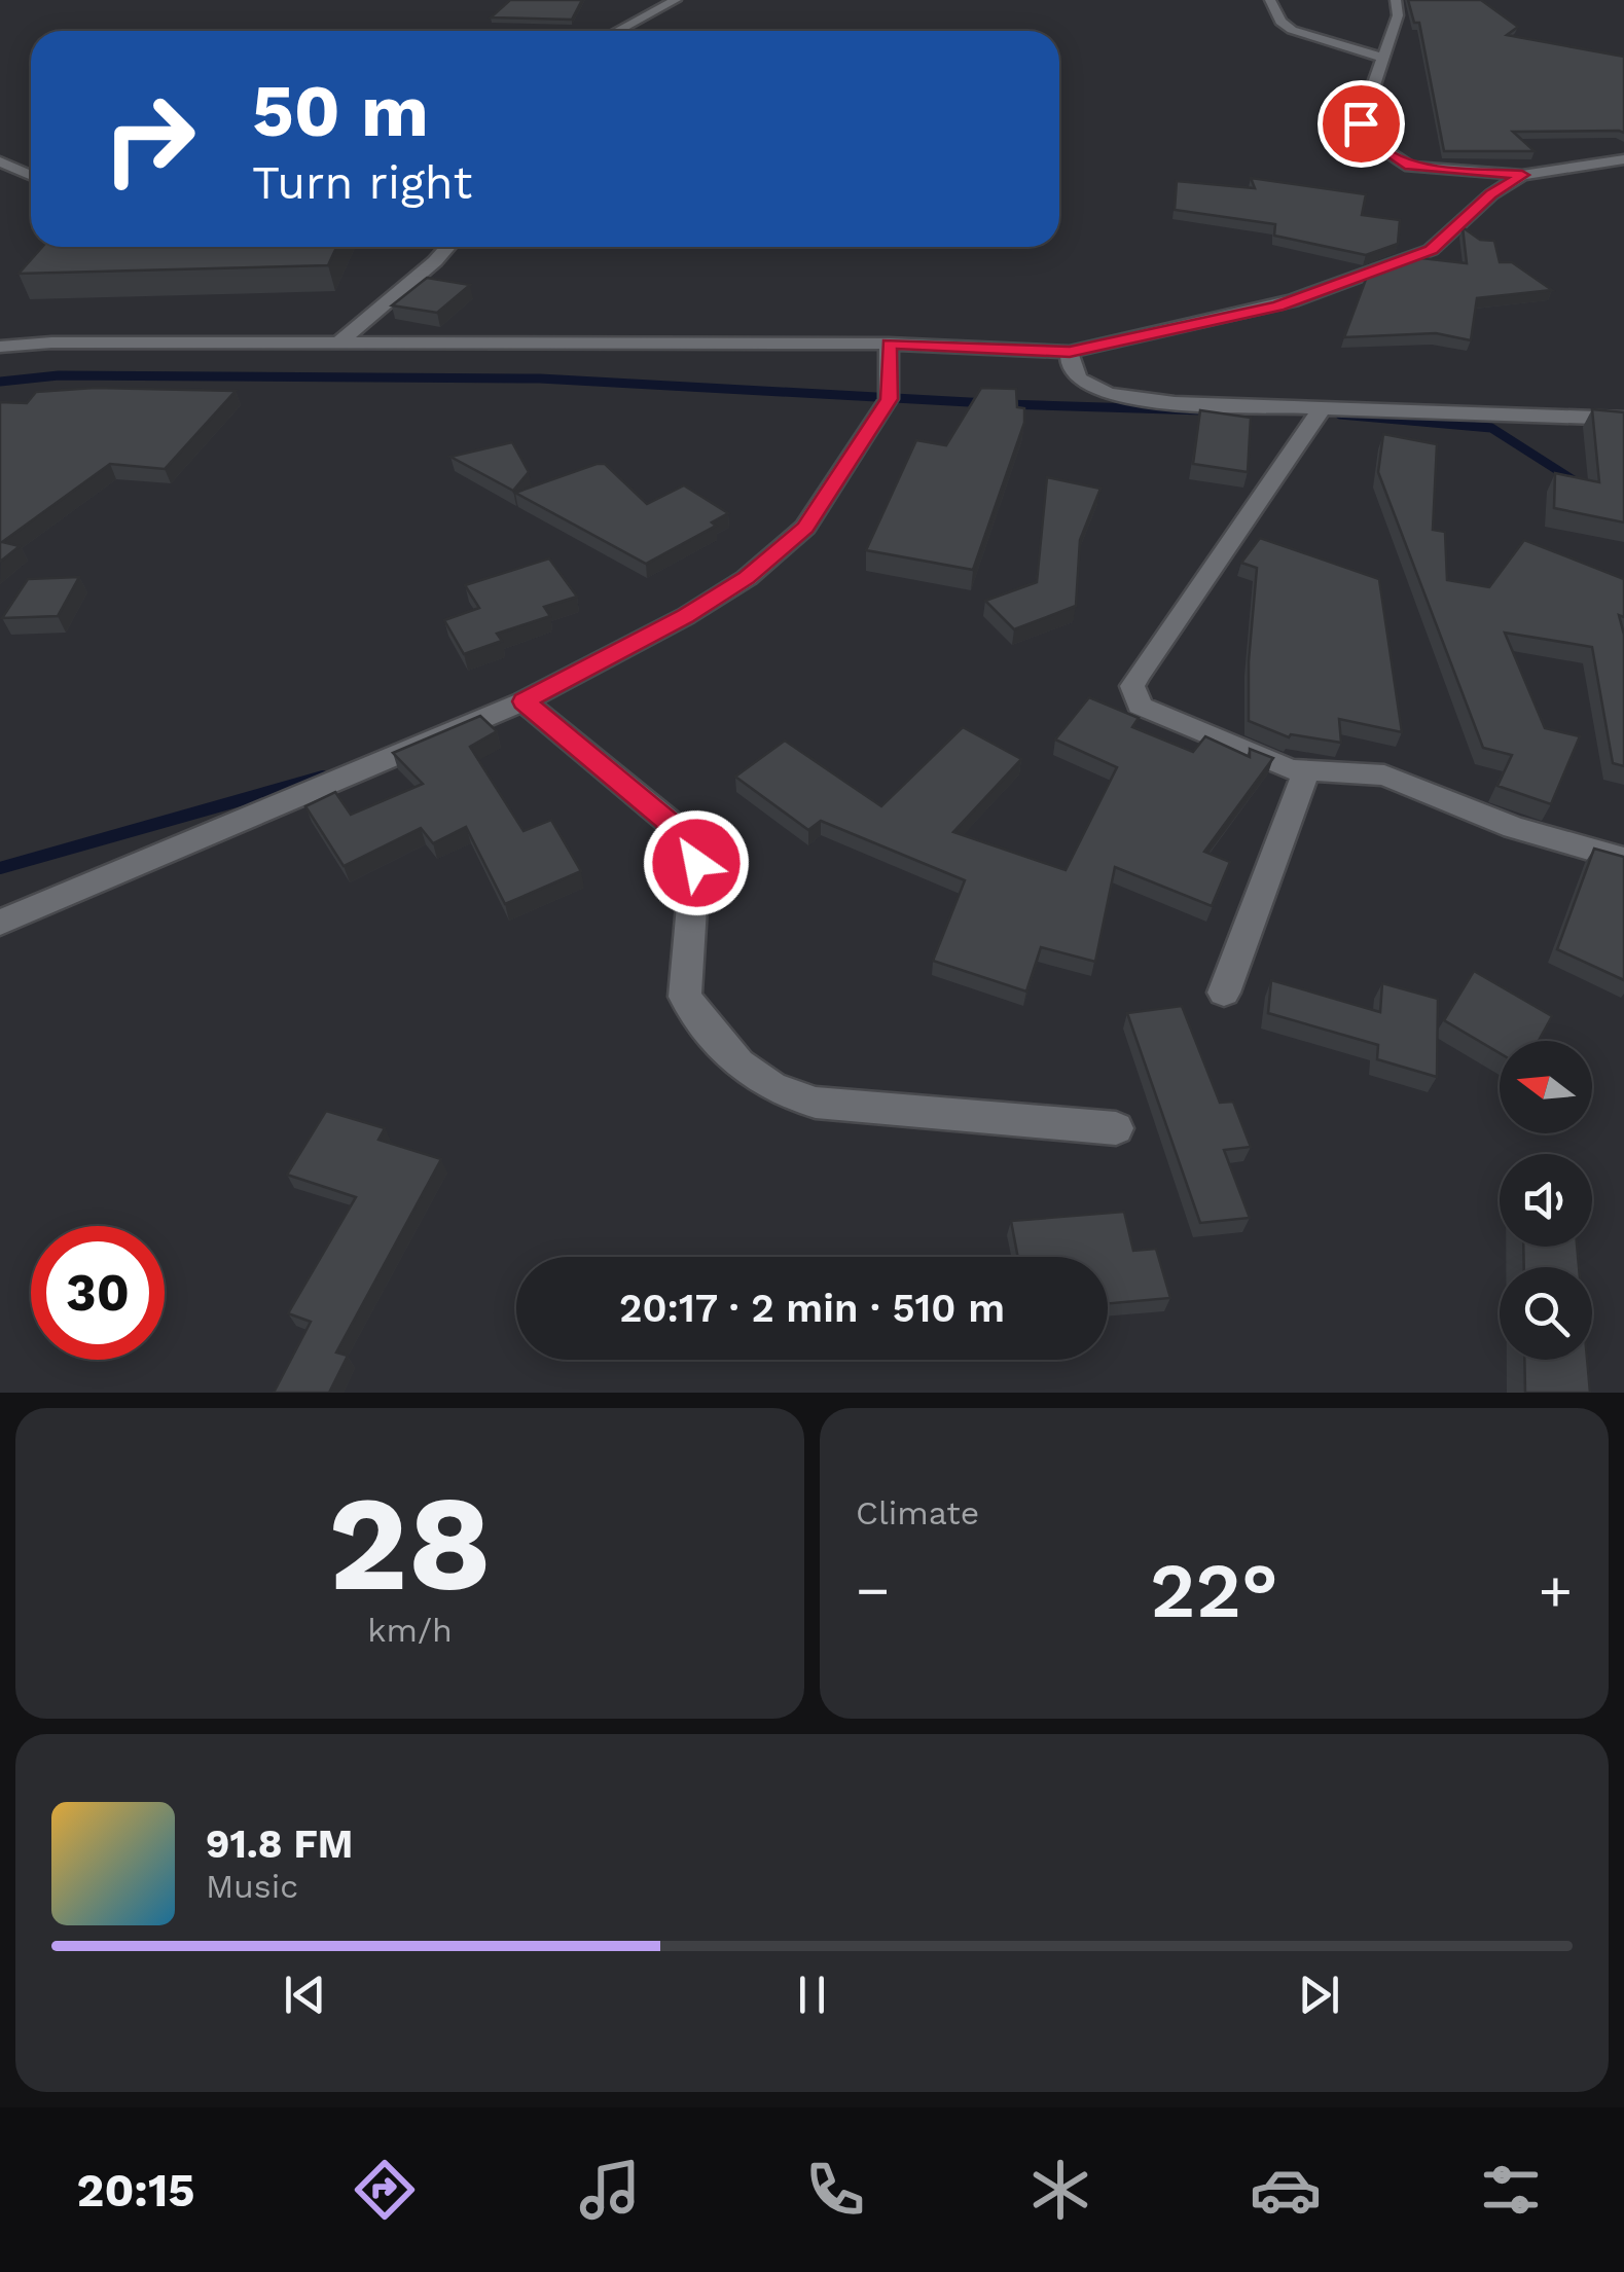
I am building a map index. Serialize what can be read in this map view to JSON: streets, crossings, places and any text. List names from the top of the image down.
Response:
{
  "north": "left",
  "page": {
    "turn": ["50 m", "Turn right"],
    "limit": "30",
    "trip": "20:17 · 2 min · 510 m",
    "tile": [
      ["28", "km/h"],
      "Climate"
    ],
    "heat": ["−", "22°", "+"],
    "song": ["91.8 FM", "Music"],
    "tabs": "20:15"
  }
}
